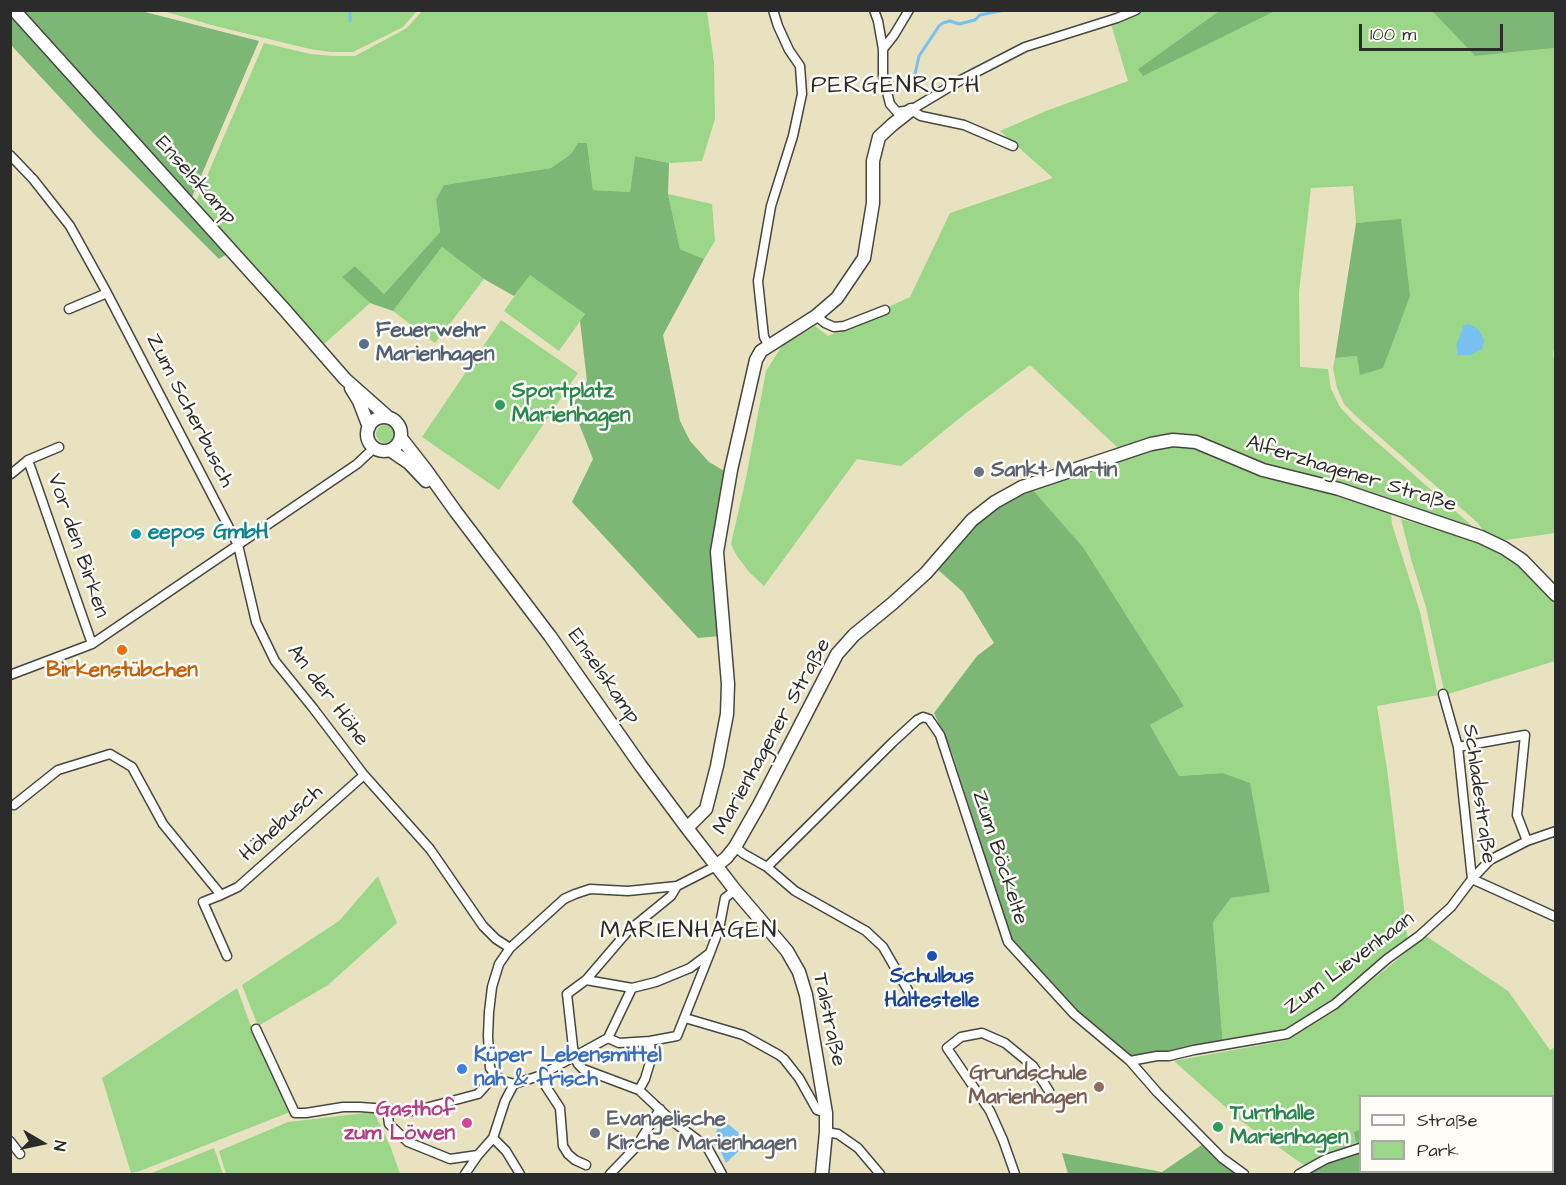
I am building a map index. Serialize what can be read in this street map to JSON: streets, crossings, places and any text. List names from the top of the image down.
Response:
{
  "streets": {
    "main road": [
      "Enselskamp",
      "Alferzhagener Straße",
      "Marienhagener Straße",
      "Talstraße"
    ],
    "street": [
      "Zum Scherbusch",
      "Vor den Birken",
      "An der Höhe",
      "Schladestraße",
      "Höhebusch",
      "Zum Böckelte",
      "Zum Lievenhaan"
    ]
  },
  "crossings": [
    ["Enselskamp", "Marienhagener Straße"],
    ["Enselskamp", "Talstraße"],
    ["Zum Scherbusch", "Vor den Birken"],
    ["Zum Scherbusch", "An der Höhe"],
    ["Alferzhagener Straße", "Marienhagener Straße"],
    ["Vor den Birken", "An der Höhe"],
    ["An der Höhe", "Marienhagener Straße"],
    ["An der Höhe", "Höhebusch"],
    ["Marienhagener Straße", "Talstraße"],
    ["Schladestraße", "Zum Lievenhaan"],
    ["Zum Böckelte", "Zum Lievenhaan"]
  ],
  "districts": ["PERGENROTH", "MARIENHAGEN"],
  "places": [
    "Feuerwehr Marienhagen",
    "Sportplatz Marienhagen",
    "Sankt Martin",
    "eepos GmbH",
    "Birkenstübchen",
    "Schulbus Haltestelle",
    "Küper Lebensmittel nah & frisch",
    "Grundschule Marienhagen",
    "Gasthof zum Löwen",
    "Turnhalle Marienhagen",
    "Evangelische Kirche Marienhagen"
  ],
  "legend": ["Straße", "Park"],
  "scale_bar": "100 m",
  "north": "right"
}
